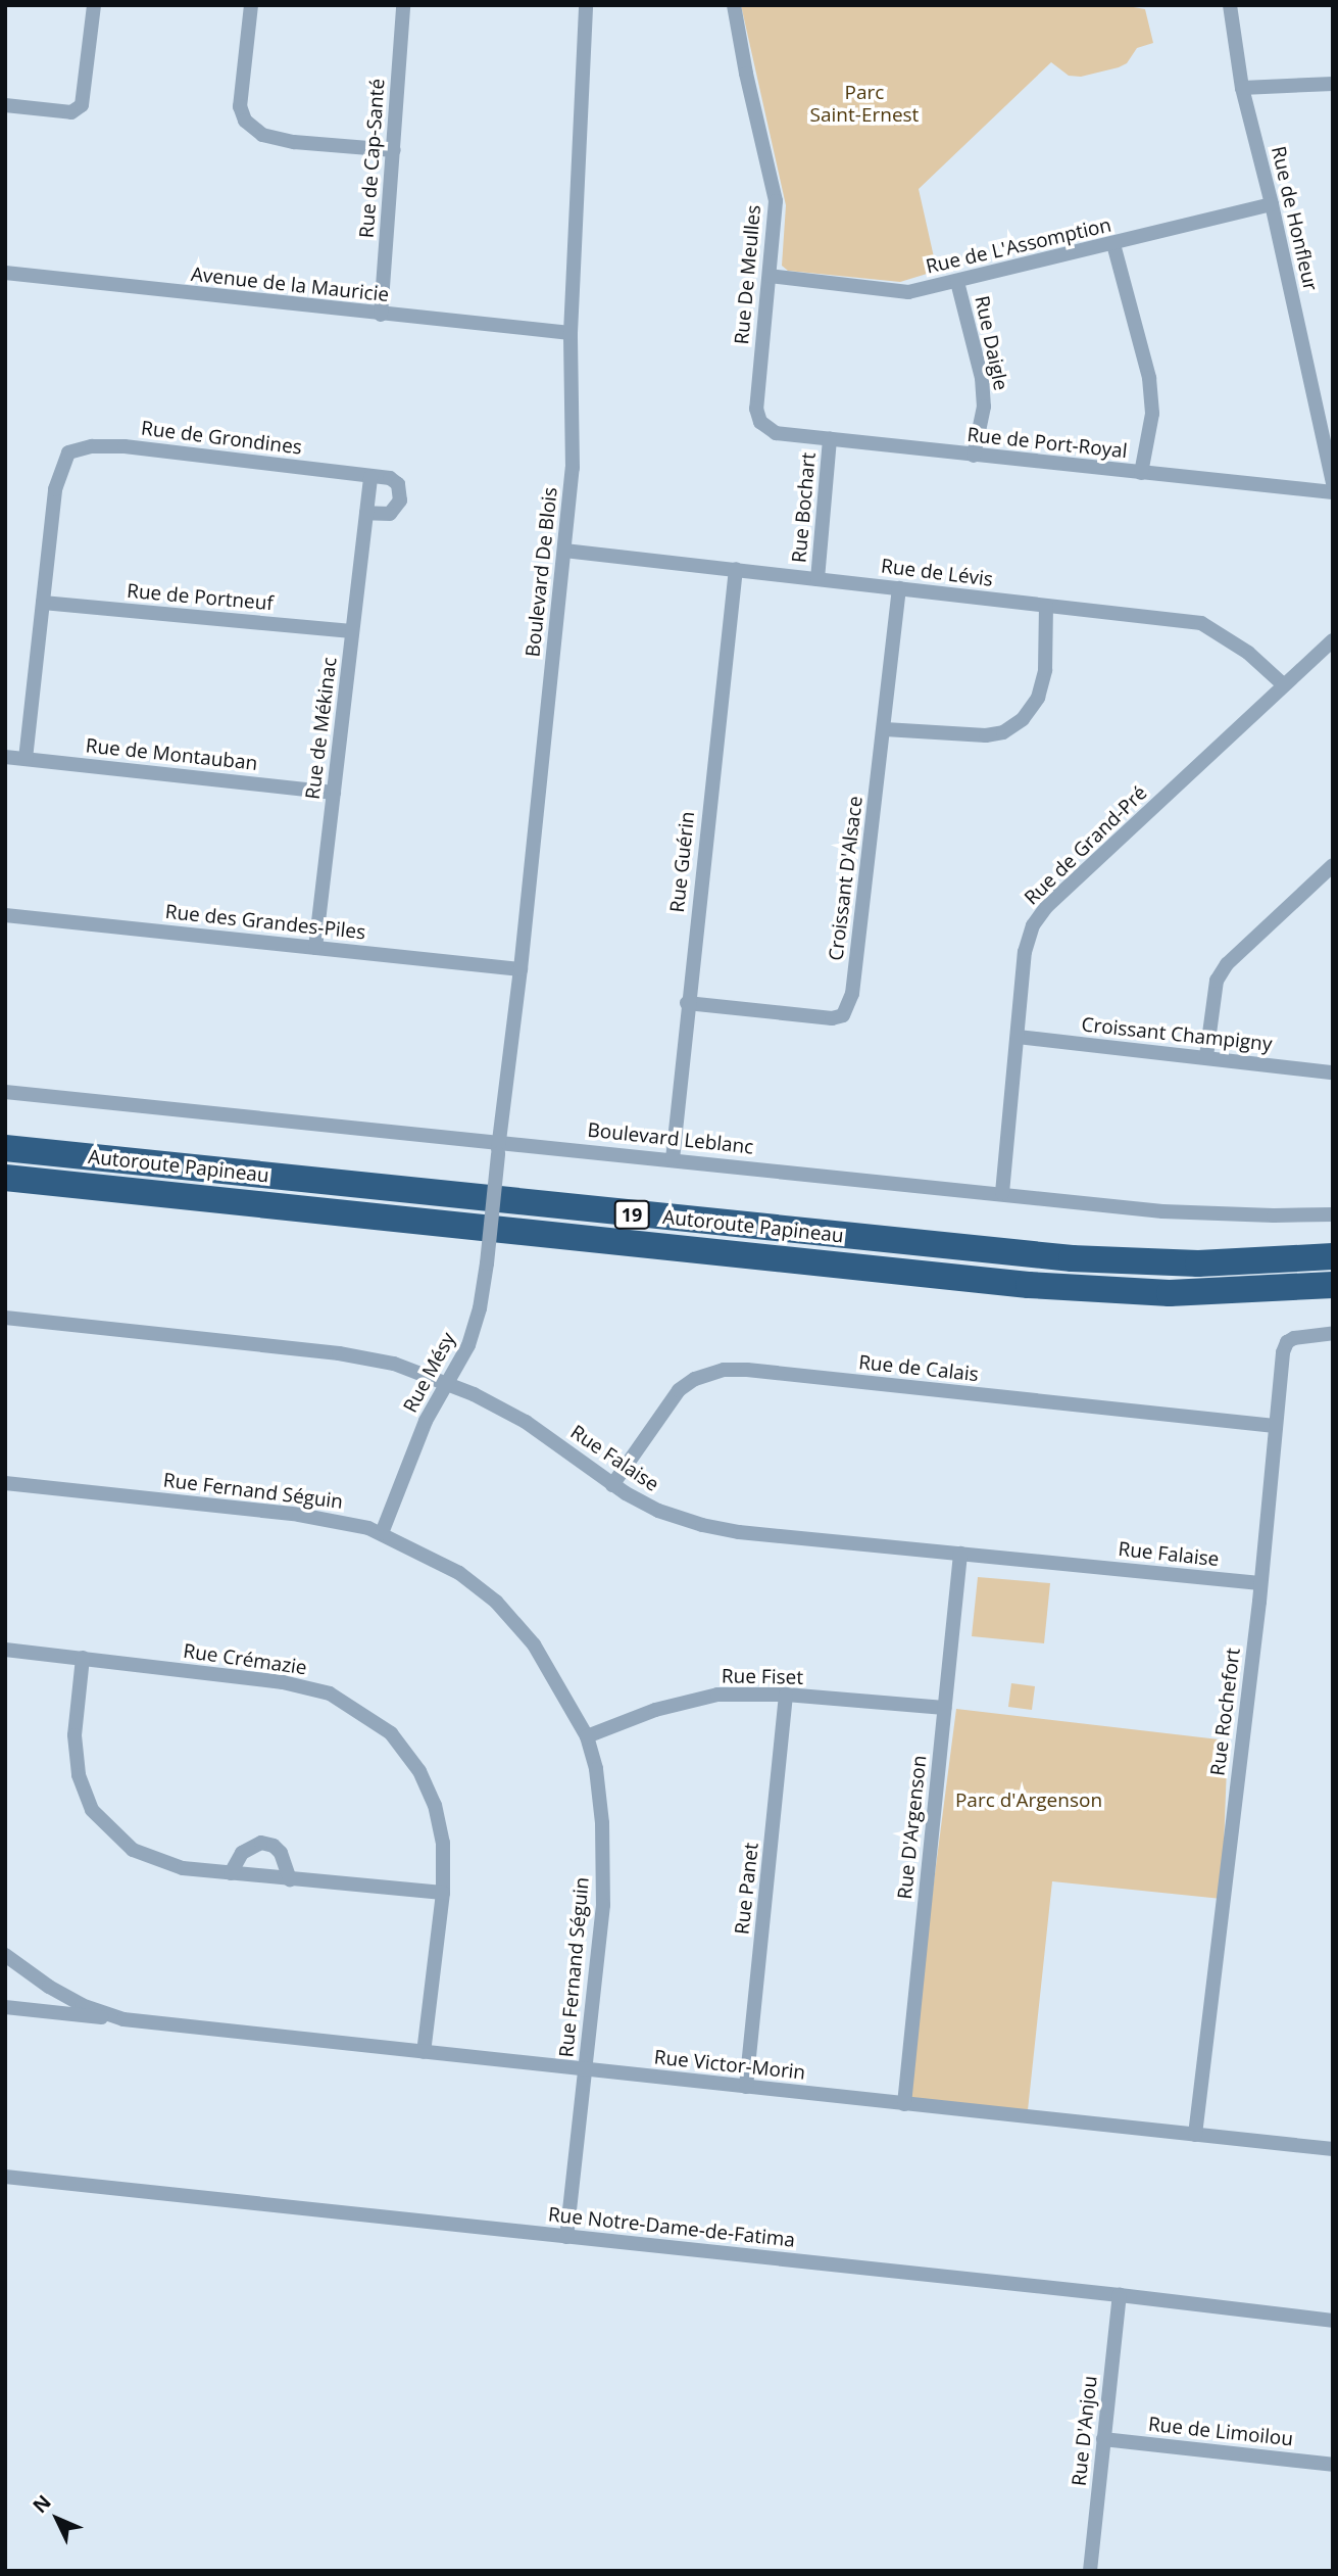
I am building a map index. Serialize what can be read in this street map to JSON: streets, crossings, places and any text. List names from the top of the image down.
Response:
{
  "streets": {
    "highway": ["Autoroute Papineau", "19"],
    "street": [
      "Rue de Cap-Santé",
      "Rue de Honfleur",
      "Rue de L'Assomption",
      "Rue De Meulles",
      "Avenue de la Mauricie",
      "Rue Daigle",
      "Rue de Grondines",
      "Rue de Port-Royal",
      "Rue Bochart",
      "Boulevard De Blois",
      "Rue de Lévis",
      "Rue de Portneuf",
      "Rue de Mékinac",
      "Rue de Montauban",
      "Rue de Grand-Pré",
      "Rue Guérin",
      "Croissant D'Alsace",
      "Rue des Grandes-Piles",
      "Croissant Champigny",
      "Boulevard Leblanc",
      "Rue de Calais",
      "Rue Mésy",
      "Rue Falaise",
      "Rue Fernand Séguin",
      "Rue Crémazie",
      "Rue Fiset",
      "Rue Rochefort",
      "Rue D'Argenson",
      "Rue Panet",
      "Rue Victor-Morin",
      "Rue Notre-Dame-de-Fatima",
      "Rue D'Anjou",
      "Rue de Limoilou"
    ]
  },
  "crossings": [
    ["Rue de Cap-Santé", "Avenue de la Mauricie"],
    ["Rue de Honfleur", "Rue de L'Assomption"],
    ["Rue de L'Assomption", "Rue De Meulles"],
    ["Rue de L'Assomption", "Rue Daigle"],
    ["Rue De Meulles", "Rue de Port-Royal"],
    ["Avenue de la Mauricie", "Boulevard De Blois"],
    ["Rue Daigle", "Rue de Port-Royal"],
    ["Rue de Grondines", "Rue de Portneuf"],
    ["Rue de Grondines", "Rue de Mékinac"],
    ["Rue de Port-Royal", "Rue Bochart"],
    ["Rue Bochart", "Rue de Lévis"],
    ["Boulevard De Blois", "Rue de Lévis"],
    ["Boulevard De Blois", "Rue des Grandes-Piles"],
    ["Boulevard De Blois", "Boulevard Leblanc"],
    ["Boulevard De Blois", "Rue Mésy"],
    ["Rue de Lévis", "Rue de Grand-Pré"],
    ["Rue de Lévis", "Rue Guérin"],
    ["Rue de Lévis", "Croissant D'Alsace"],
    ["Rue de Portneuf", "Rue de Mékinac"],
    ["Rue de Mékinac", "Rue de Montauban"],
    ["Rue de Mékinac", "Rue des Grandes-Piles"],
    ["Rue de Grand-Pré", "Croissant Champigny"],
    ["Rue de Grand-Pré", "Boulevard Leblanc"],
    ["Rue Guérin", "Croissant D'Alsace"],
    ["Rue Guérin", "Boulevard Leblanc"],
    ["Boulevard Leblanc", "Rue Mésy"],
    ["Rue de Calais", "Rue Falaise"],
    ["Rue de Calais", "Rue Rochefort"],
    ["Rue Mésy", "Rue Falaise"],
    ["Rue Mésy", "Rue Fernand Séguin"],
    ["Rue Falaise", "Rue Rochefort"],
    ["Rue Falaise", "Rue D'Argenson"],
    ["Rue Fernand Séguin", "Rue Fiset"],
    ["Rue Fernand Séguin", "Rue Victor-Morin"],
    ["Rue Fernand Séguin", "Rue Notre-Dame-de-Fatima"],
    ["Rue Crémazie", "Rue Victor-Morin"],
    ["Rue Fiset", "Rue D'Argenson"],
    ["Rue Fiset", "Rue Panet"],
    ["Rue Rochefort", "Rue Victor-Morin"],
    ["Rue D'Argenson", "Rue Victor-Morin"],
    ["Rue Panet", "Rue Victor-Morin"],
    ["Rue Notre-Dame-de-Fatima", "Rue D'Anjou"],
    ["Rue D'Anjou", "Rue de Limoilou"]
  ],
  "parks": ["Parc Saint-Ernest", "Parc d'Argenson"],
  "north": "top left"
}
